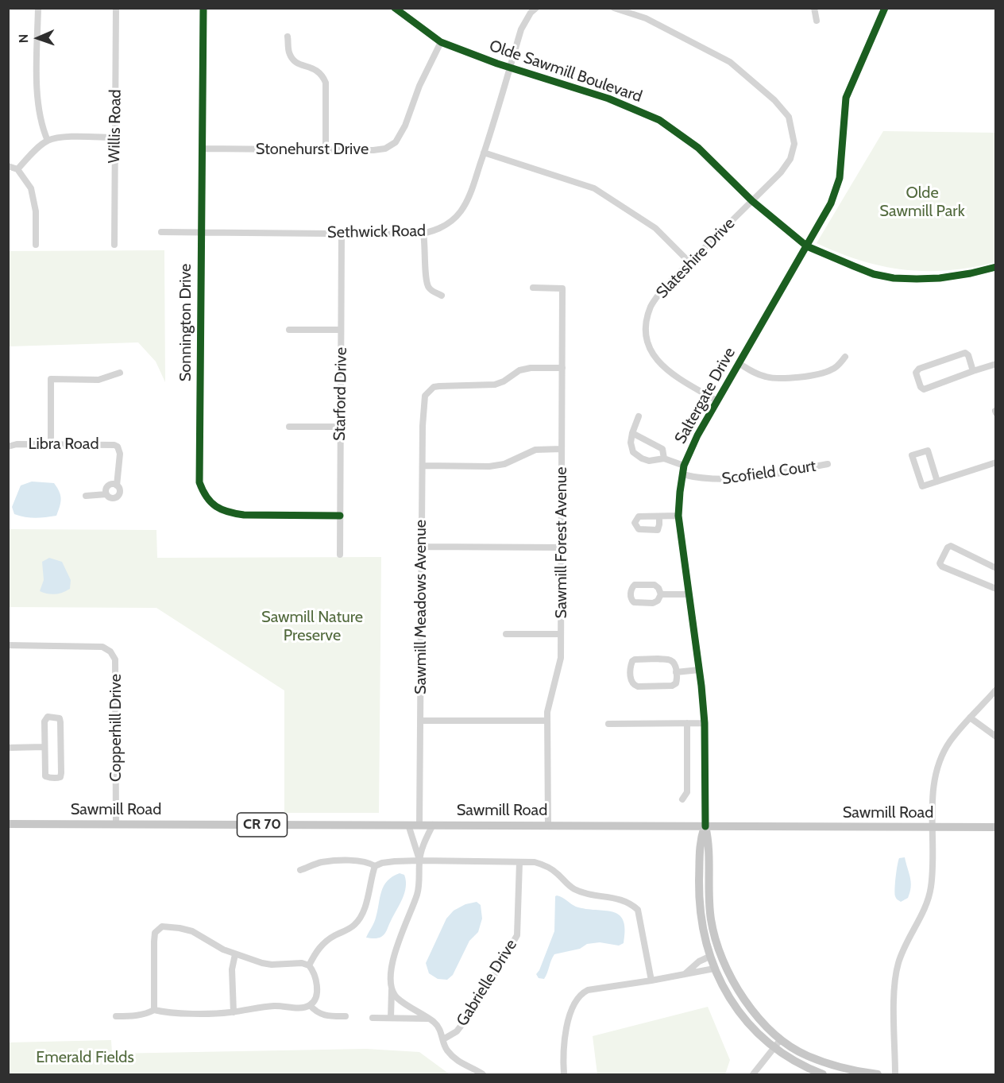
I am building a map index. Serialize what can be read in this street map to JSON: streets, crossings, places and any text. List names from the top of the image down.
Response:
{
  "streets": {
    "main road": ["Sawmill Road", "CR 70"],
    "street": [
      "Olde Sawmill Boulevard",
      "Willis Road",
      "Stonehurst Drive",
      "Sethwick Road",
      "Slateshire Drive",
      "Sonnington Drive",
      "Starford Drive",
      "Saltergate Drive",
      "Libra Road",
      "Scofield Court",
      "Sawmill Forest Avenue",
      "Sawmill Meadows Avenue",
      "Copperhill Drive",
      "Gabrielle Drive"
    ]
  },
  "crossings": [
    ["Olde Sawmill Boulevard", "Stonehurst Drive"],
    ["Olde Sawmill Boulevard", "Sethwick Road"],
    ["Olde Sawmill Boulevard", "Slateshire Drive"],
    ["Olde Sawmill Boulevard", "Saltergate Drive"],
    ["Stonehurst Drive", "Sonnington Drive"],
    ["Sethwick Road", "Sonnington Drive"],
    ["Sethwick Road", "Starford Drive"],
    ["Slateshire Drive", "Saltergate Drive"],
    ["Sonnington Drive", "Starford Drive"],
    ["Saltergate Drive", "Scofield Court"],
    ["Saltergate Drive", "Sawmill Road"],
    ["Sawmill Forest Avenue", "Sawmill Meadows Avenue"],
    ["Sawmill Forest Avenue", "Sawmill Road"],
    ["Sawmill Meadows Avenue", "Sawmill Road"],
    ["Copperhill Drive", "Sawmill Road"]
  ],
  "parks": ["Olde Sawmill Park", "Sawmill Nature Preserve", "Emerald Fields"],
  "north": "left"
}
